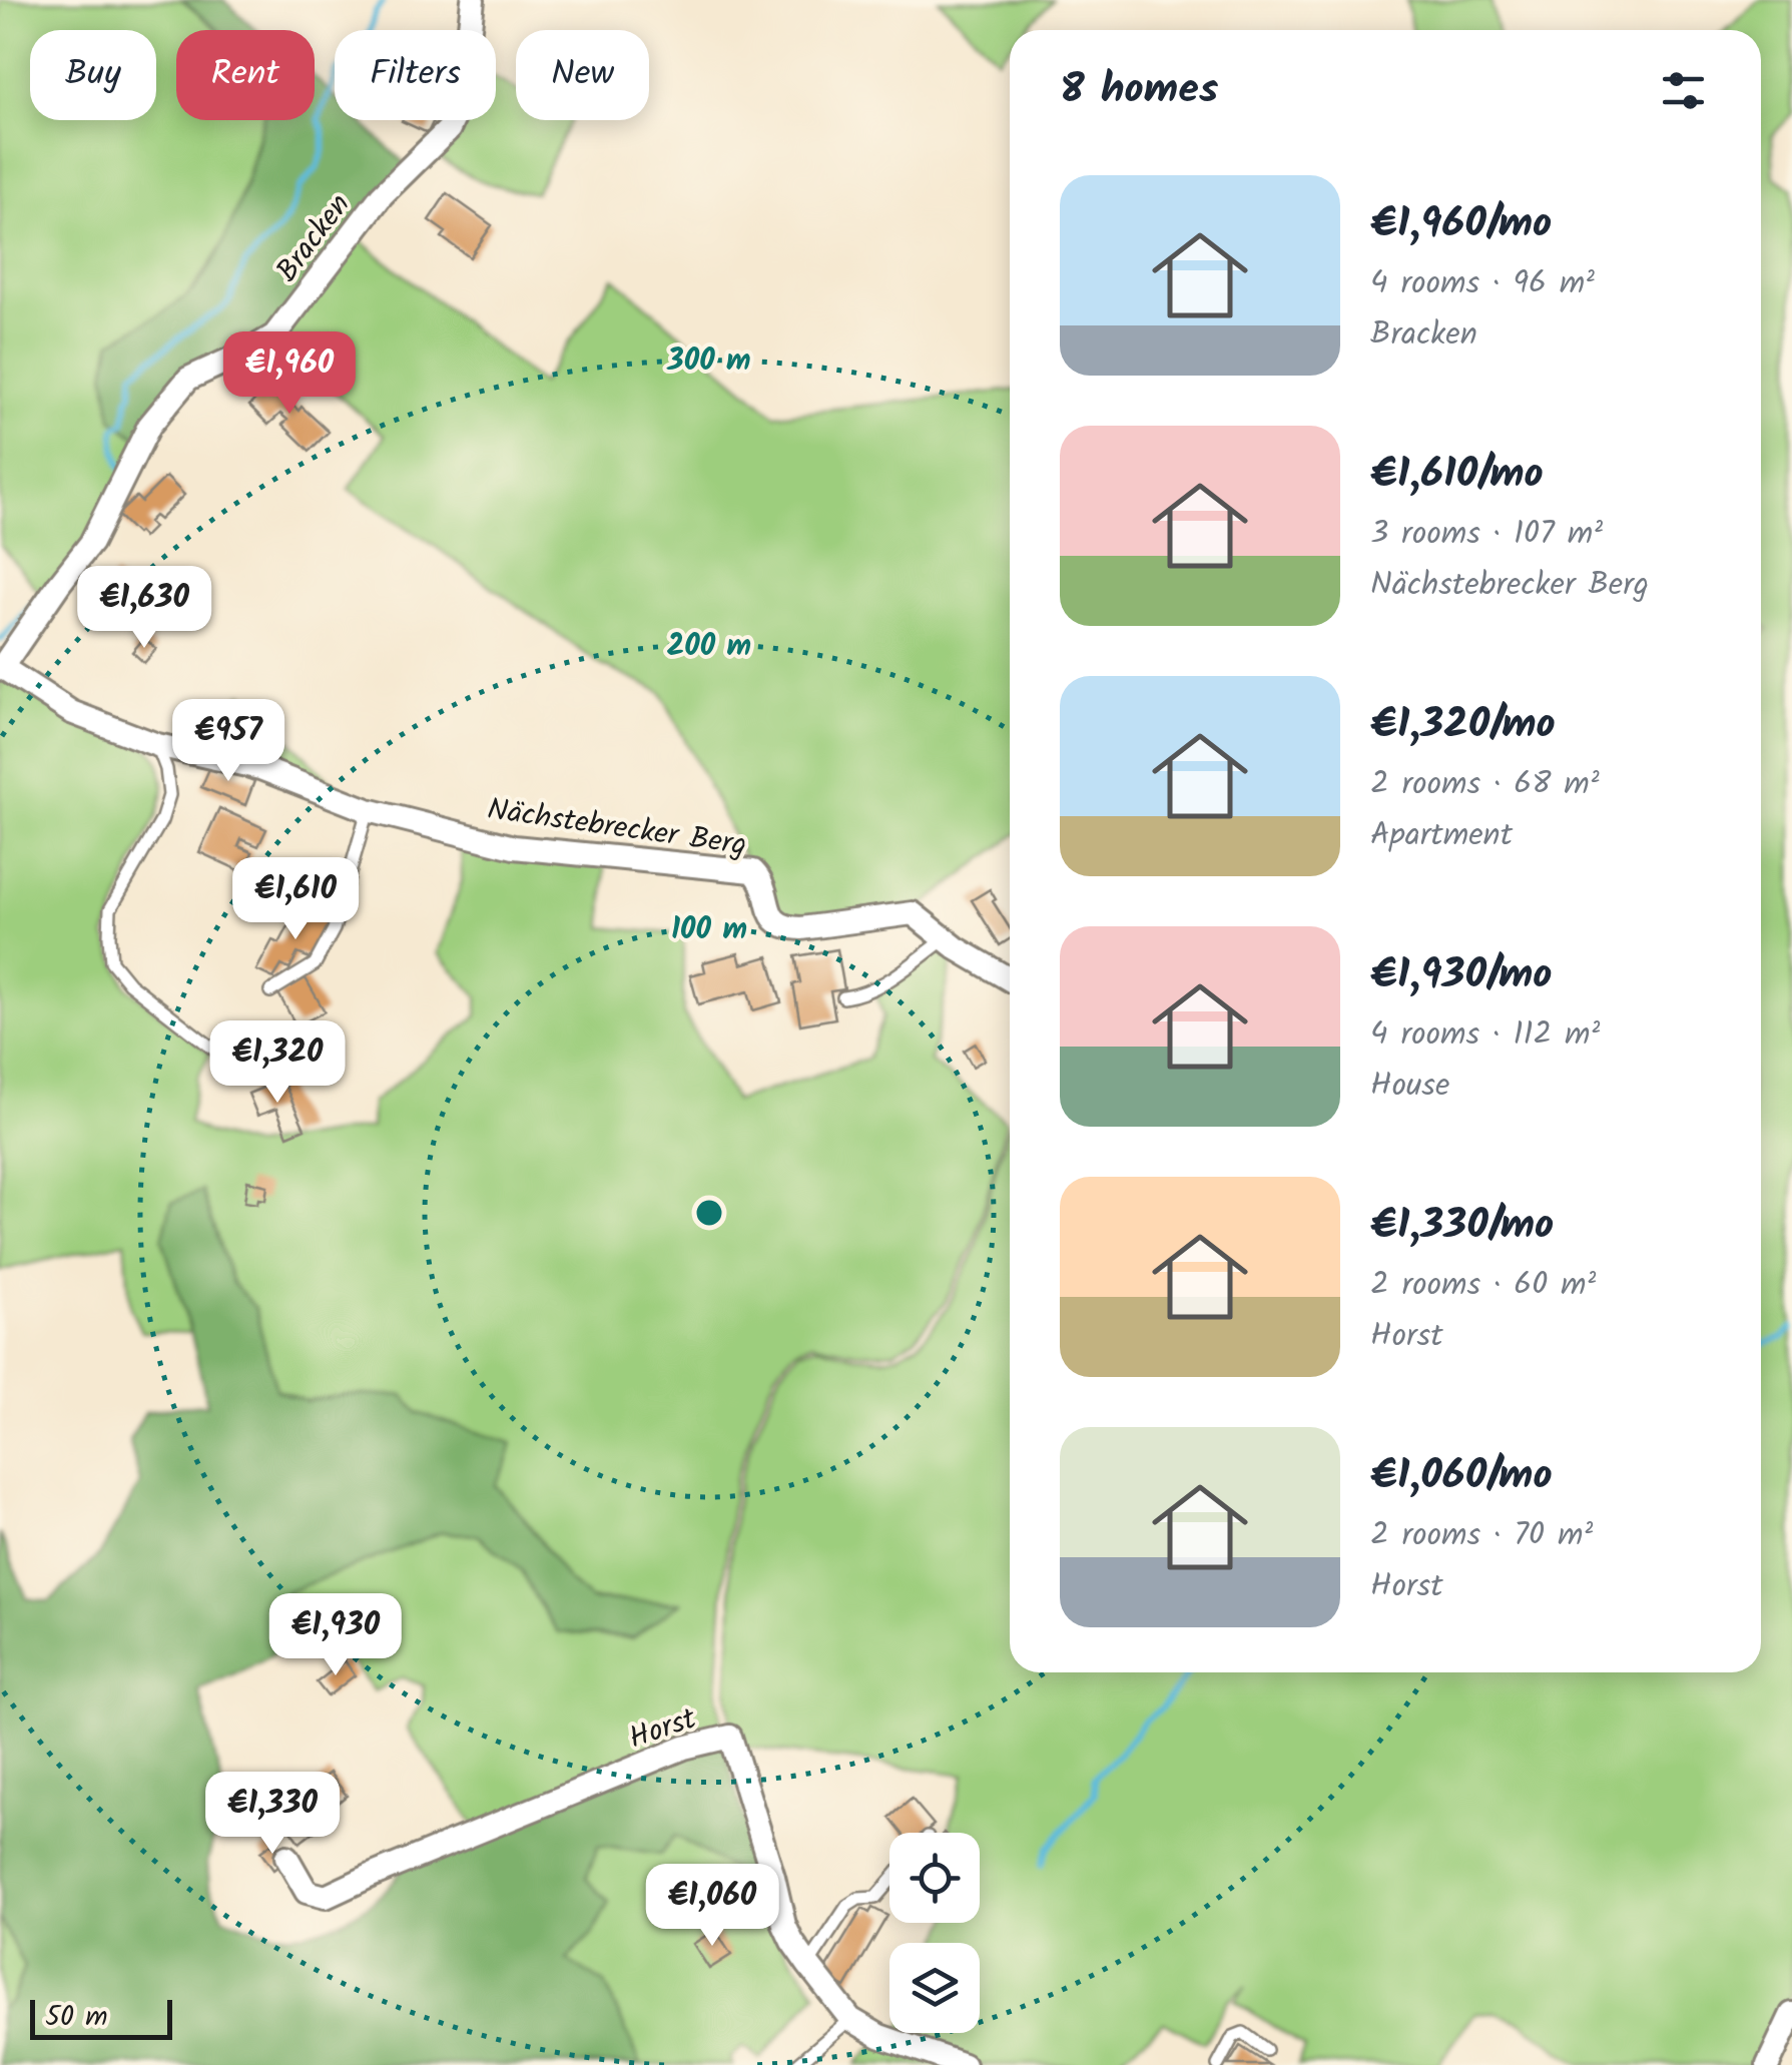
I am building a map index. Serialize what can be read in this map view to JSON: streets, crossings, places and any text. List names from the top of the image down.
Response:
{
  "streets": {
    "street": ["Bracken", "Nächstebrecker Berg", "Horst"]
  },
  "crossings": [
    ["Bracken", "Nächstebrecker Berg"]
  ],
  "scale_bar": "50 m",
  "page": {
    "chip": [
      "Buy",
      "Rent",
      "Filters",
      "New"
    ],
    "heading": "8 homes",
    "list": [
      {
        "name": "€1,960/mo",
        "note": "4 rooms · 96 m² · Bracken"
      },
      {
        "name": "€1,610/mo",
        "note": "3 rooms · 107 m² · Nächstebrecker Berg"
      },
      {
        "name": "€1,320/mo",
        "note": "2 rooms · 68 m² · Apartment"
      },
      {
        "name": "€1,930/mo",
        "note": "4 rooms · 112 m² · House"
      },
      {
        "name": "€1,330/mo",
        "note": "2 rooms · 60 m² · Horst"
      },
      {
        "name": "€1,060/mo",
        "note": "2 rooms · 70 m² · Horst"
      }
    ],
    "price": [
      "€1,960",
      "€1,630",
      "€957",
      "€1,610",
      "€1,320",
      "€1,930",
      "€1,330",
      "€1,060"
    ],
    "scale": "50 m"
  },
  "rings": ["300 m", "200 m", "100 m"]
}
